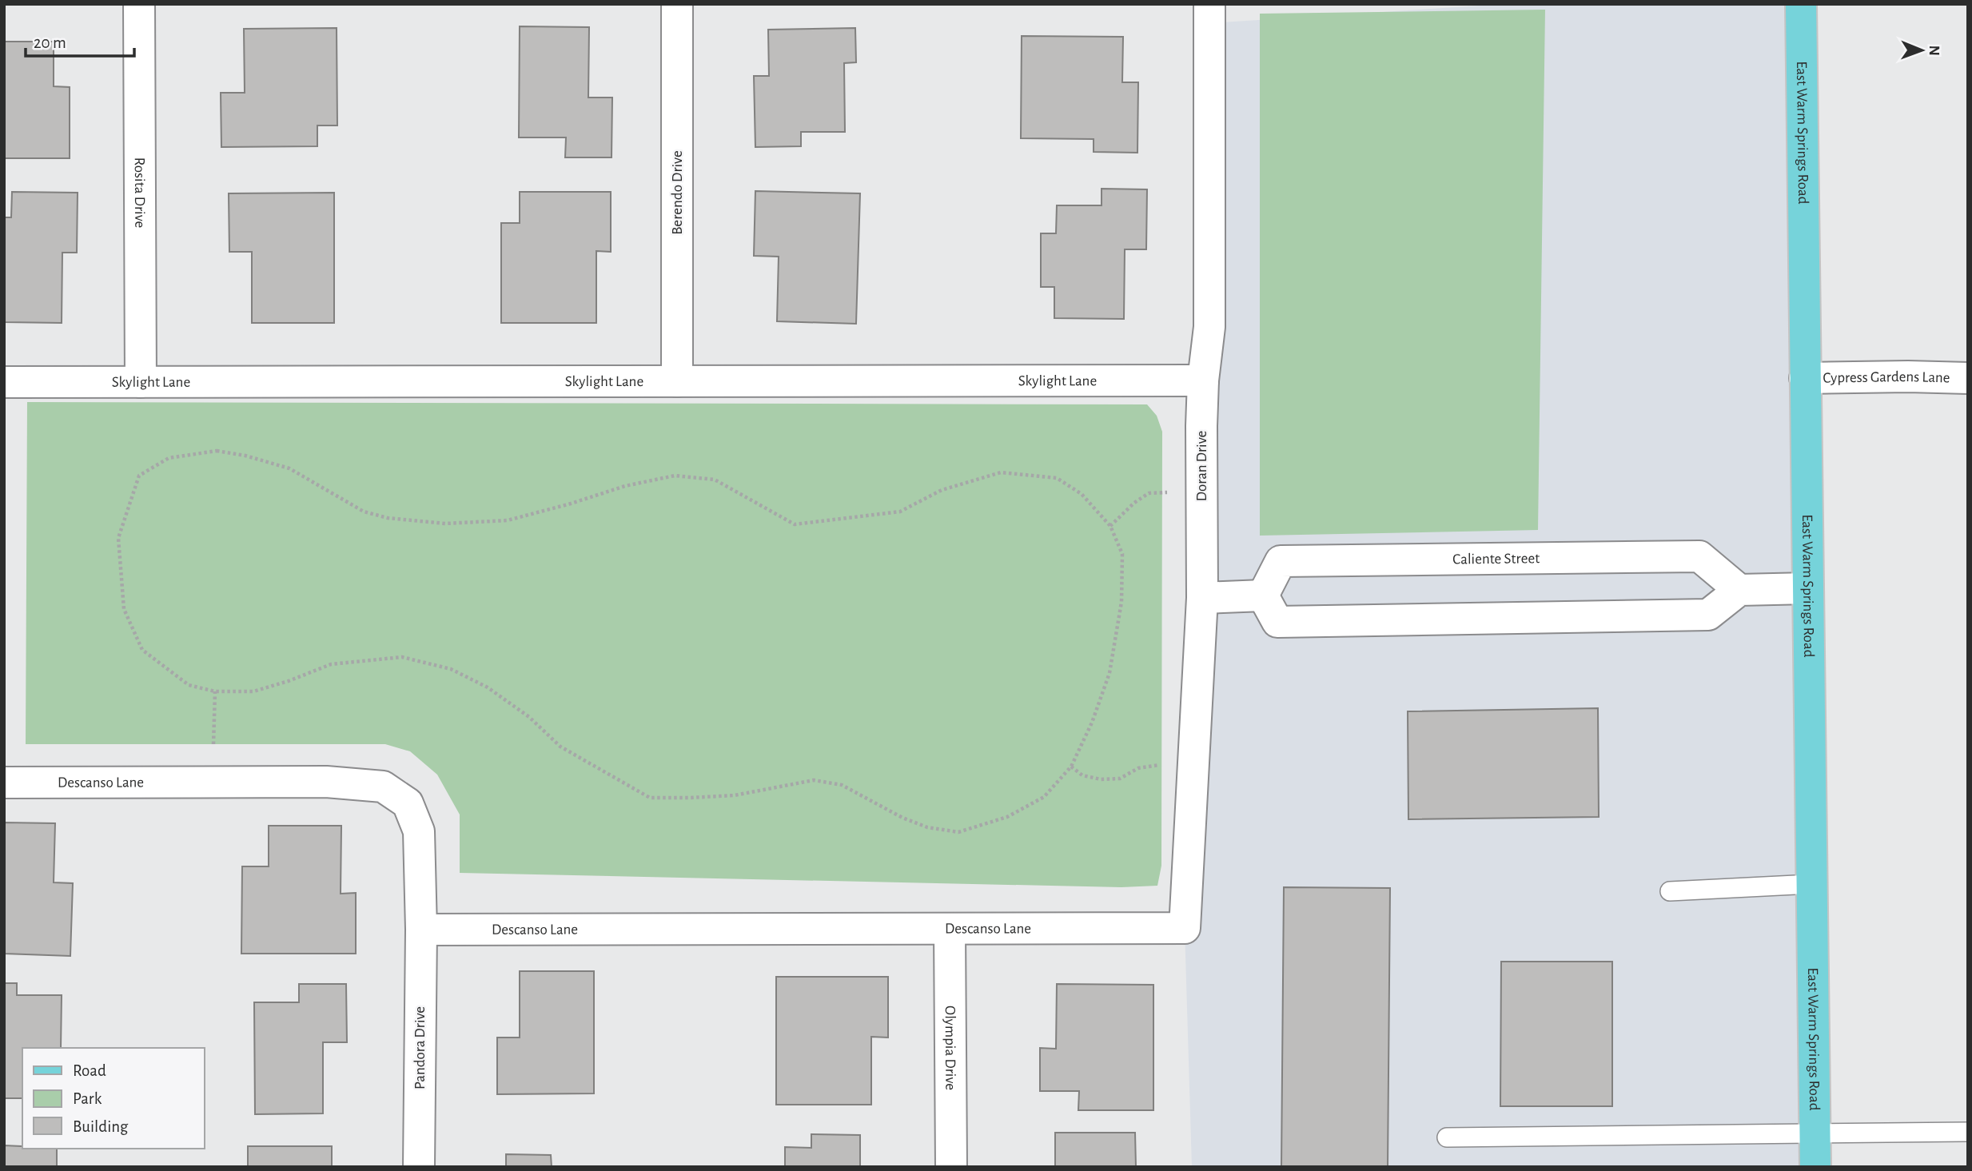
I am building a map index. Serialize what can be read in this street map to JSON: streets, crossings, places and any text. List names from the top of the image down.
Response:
{
  "streets": {
    "main road": ["East Warm Springs Road"],
    "street": [
      "Berendo Drive",
      "Rosita Drive",
      "Cypress Gardens Lane",
      "Skylight Lane",
      "Doran Drive",
      "Caliente Street",
      "Descanso Lane",
      "Pandora Drive",
      "Olympia Drive"
    ]
  },
  "crossings": [
    ["East Warm Springs Road", "Cypress Gardens Lane"],
    ["Berendo Drive", "Skylight Lane"],
    ["Rosita Drive", "Skylight Lane"],
    ["Skylight Lane", "Doran Drive"],
    ["Doran Drive", "Descanso Lane"],
    ["Descanso Lane", "Pandora Drive"],
    ["Descanso Lane", "Olympia Drive"]
  ],
  "legend": ["Road", "Park", "Building"],
  "scale_bar": "20 m",
  "north": "right"
}
